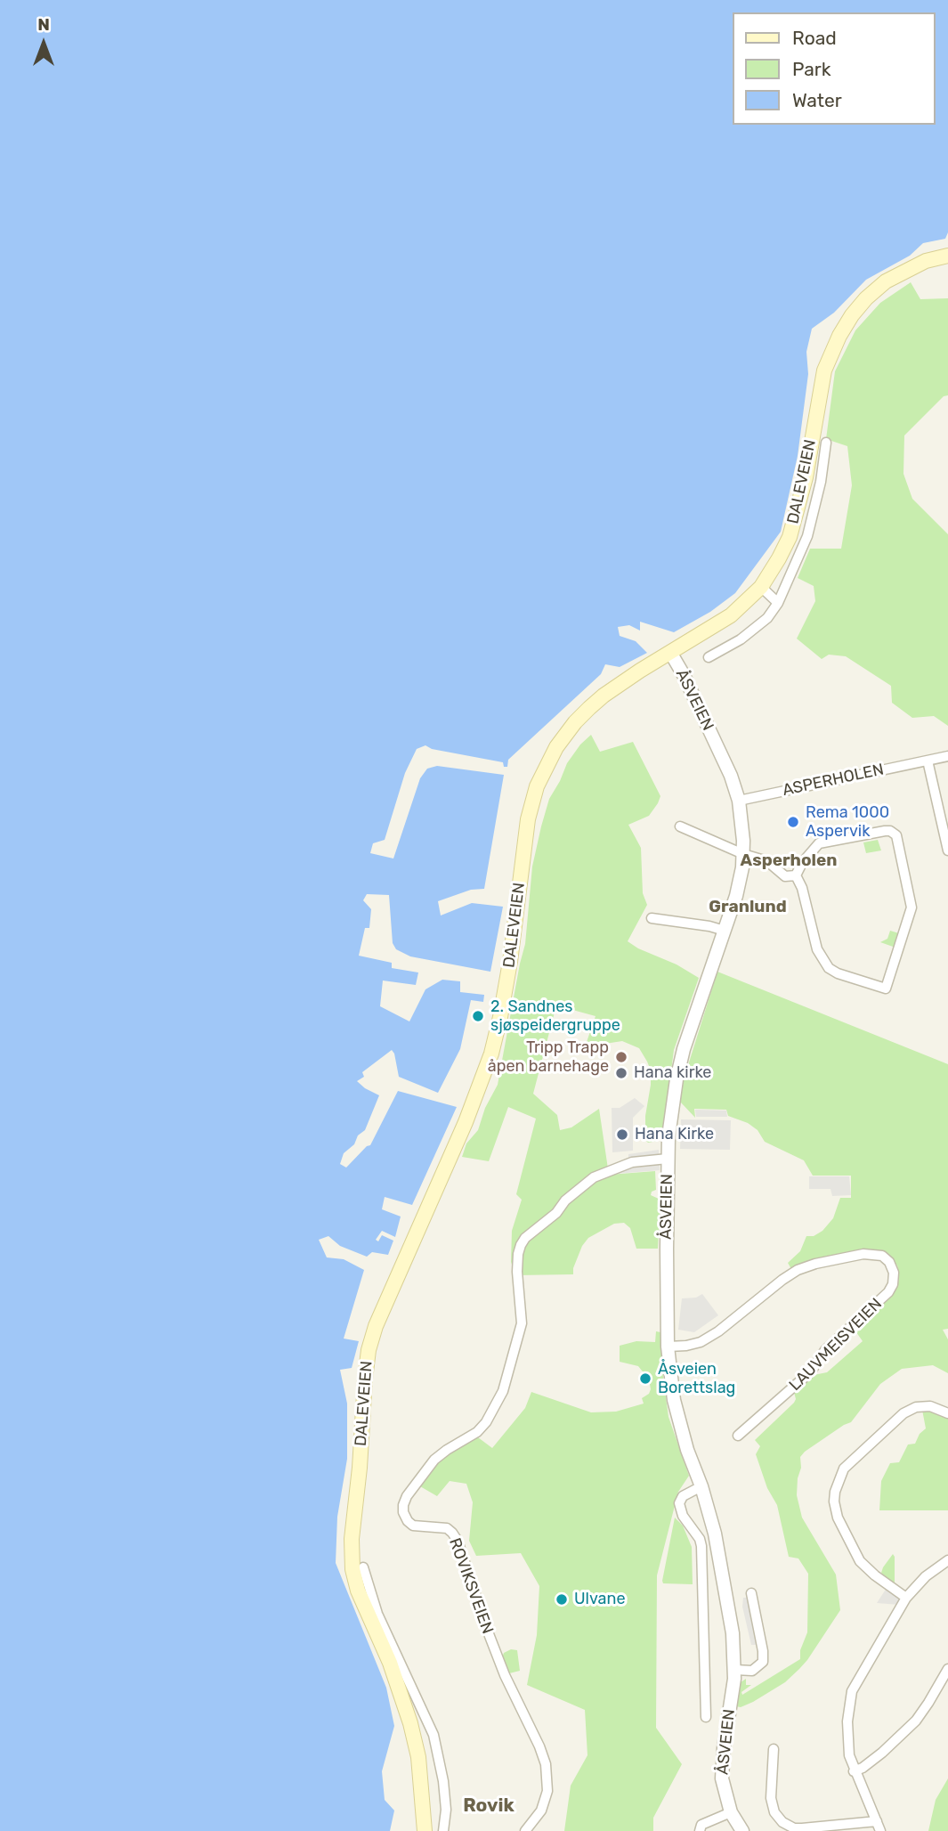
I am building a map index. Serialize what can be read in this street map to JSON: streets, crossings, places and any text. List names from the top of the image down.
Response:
{
  "streets": {
    "main road": ["DALEVEIEN"],
    "street": [
      "ÅSVEIEN",
      "ASPERHOLEN",
      "LAUVMEISVEIEN",
      "ROVIKSVEIEN"
    ]
  },
  "crossings": [
    ["DALEVEIEN", "ÅSVEIEN"],
    ["ÅSVEIEN", "ASPERHOLEN"],
    ["ÅSVEIEN", "LAUVMEISVEIEN"],
    ["ÅSVEIEN", "ROVIKSVEIEN"]
  ],
  "districts": ["Asperholen", "Granlund", "Rovik"],
  "places": [
    "Rema 1000 Aspervik",
    "2. Sandnes sjøspeidergruppe",
    "Tripp Trapp åpen barnehage",
    "Hana kirke",
    "Hana Kirke",
    "Åsveien Borettslag",
    "Ulvane"
  ],
  "legend": ["Road", "Park", "Water"],
  "north": "top"
}
